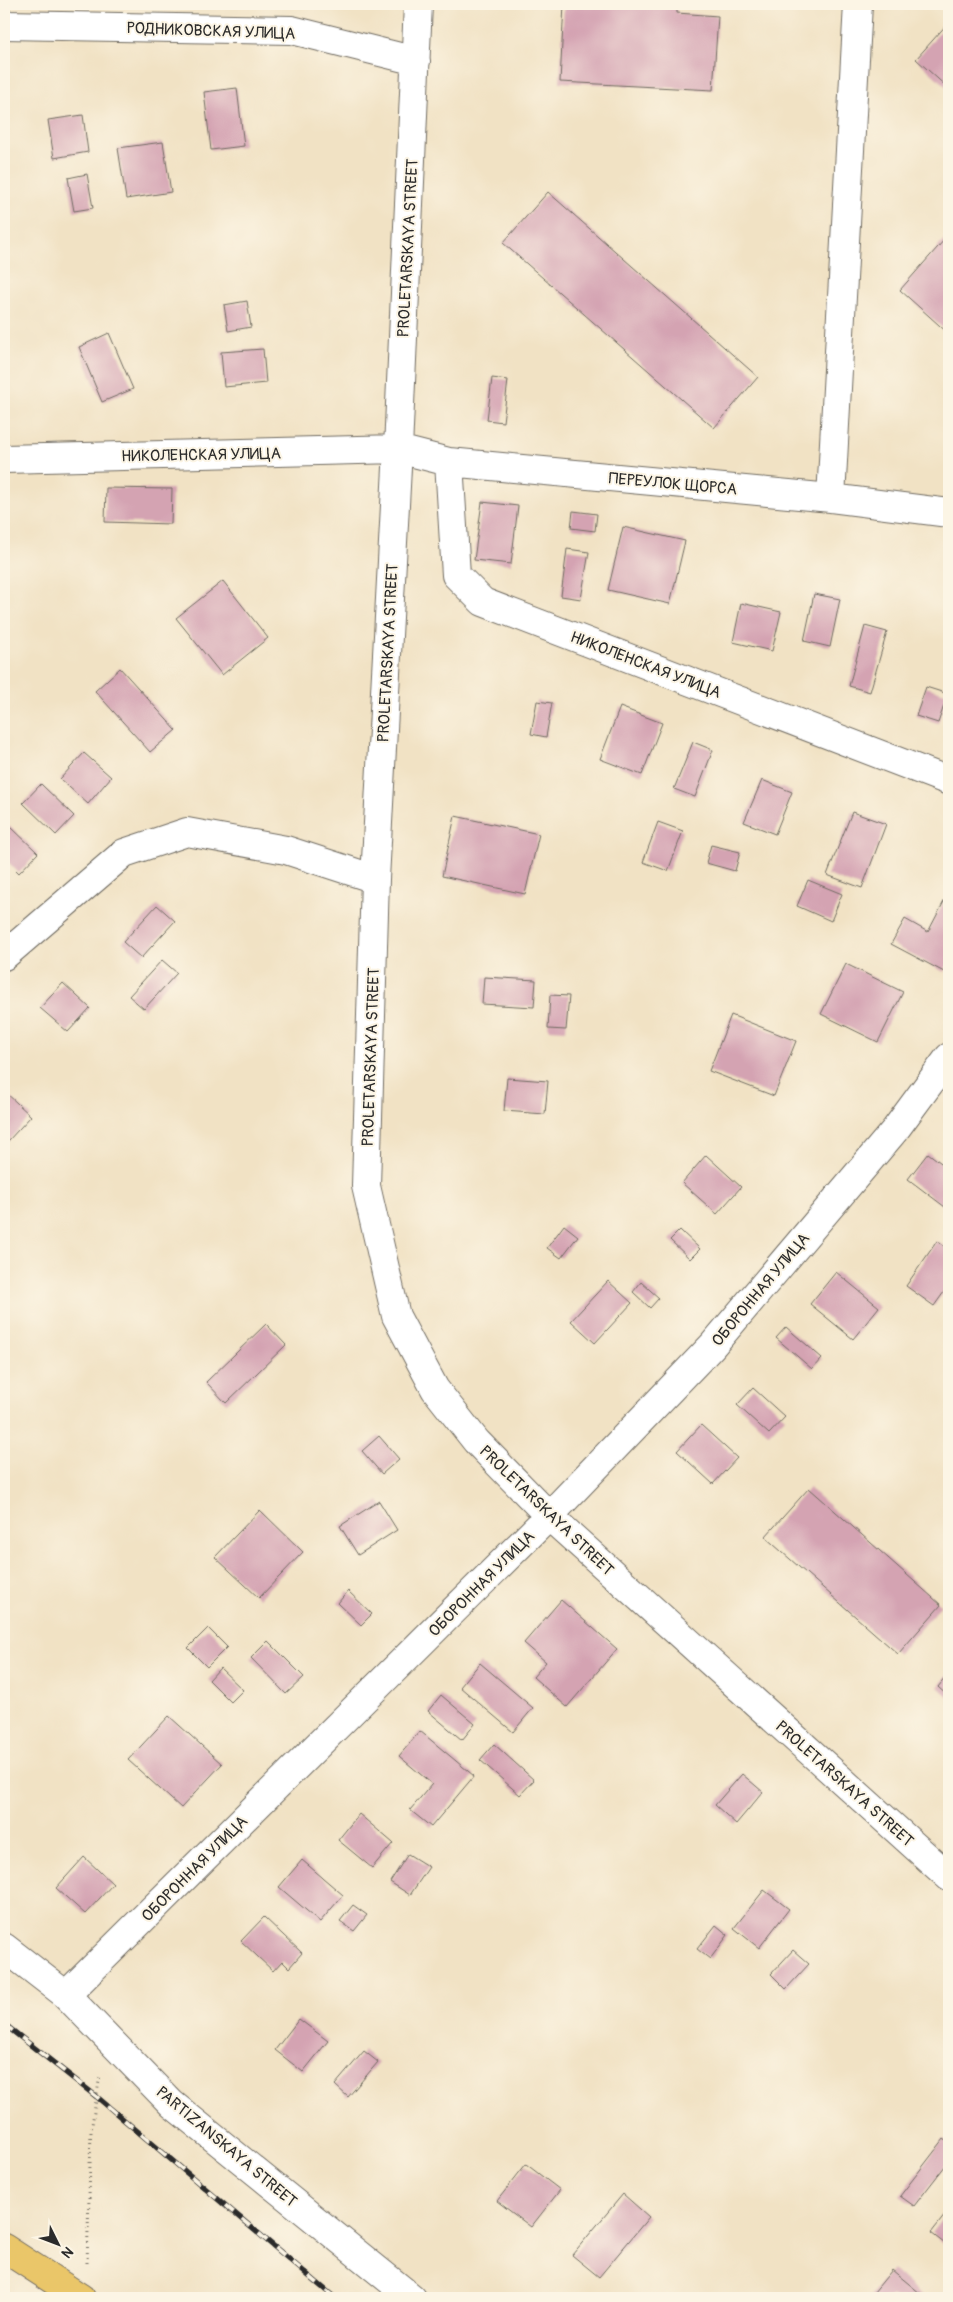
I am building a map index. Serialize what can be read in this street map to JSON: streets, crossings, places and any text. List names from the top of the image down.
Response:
{
  "streets": {
    "street": [
      "РОДНИКОВСКАЯ УЛИЦА",
      "PROLETARSKAYA STREET",
      "НИКОЛЕНСКАЯ УЛИЦА",
      "ПЕРЕУЛОК ЩОРСА",
      "ОБОРОННАЯ УЛИЦА",
      "PARTIZANSKAYA STREET"
    ]
  },
  "crossings": [
    ["РОДНИКОВСКАЯ УЛИЦА", "PROLETARSKAYA STREET"],
    ["PROLETARSKAYA STREET", "НИКОЛЕНСКАЯ УЛИЦА"],
    ["PROLETARSKAYA STREET", "ПЕРЕУЛОК ЩОРСА"],
    ["PROLETARSKAYA STREET", "ОБОРОННАЯ УЛИЦА"],
    ["НИКОЛЕНСКАЯ УЛИЦА", "ПЕРЕУЛОК ЩОРСА"],
    ["ОБОРОННАЯ УЛИЦА", "PARTIZANSKAYA STREET"]
  ],
  "north": "bottom right"
}
